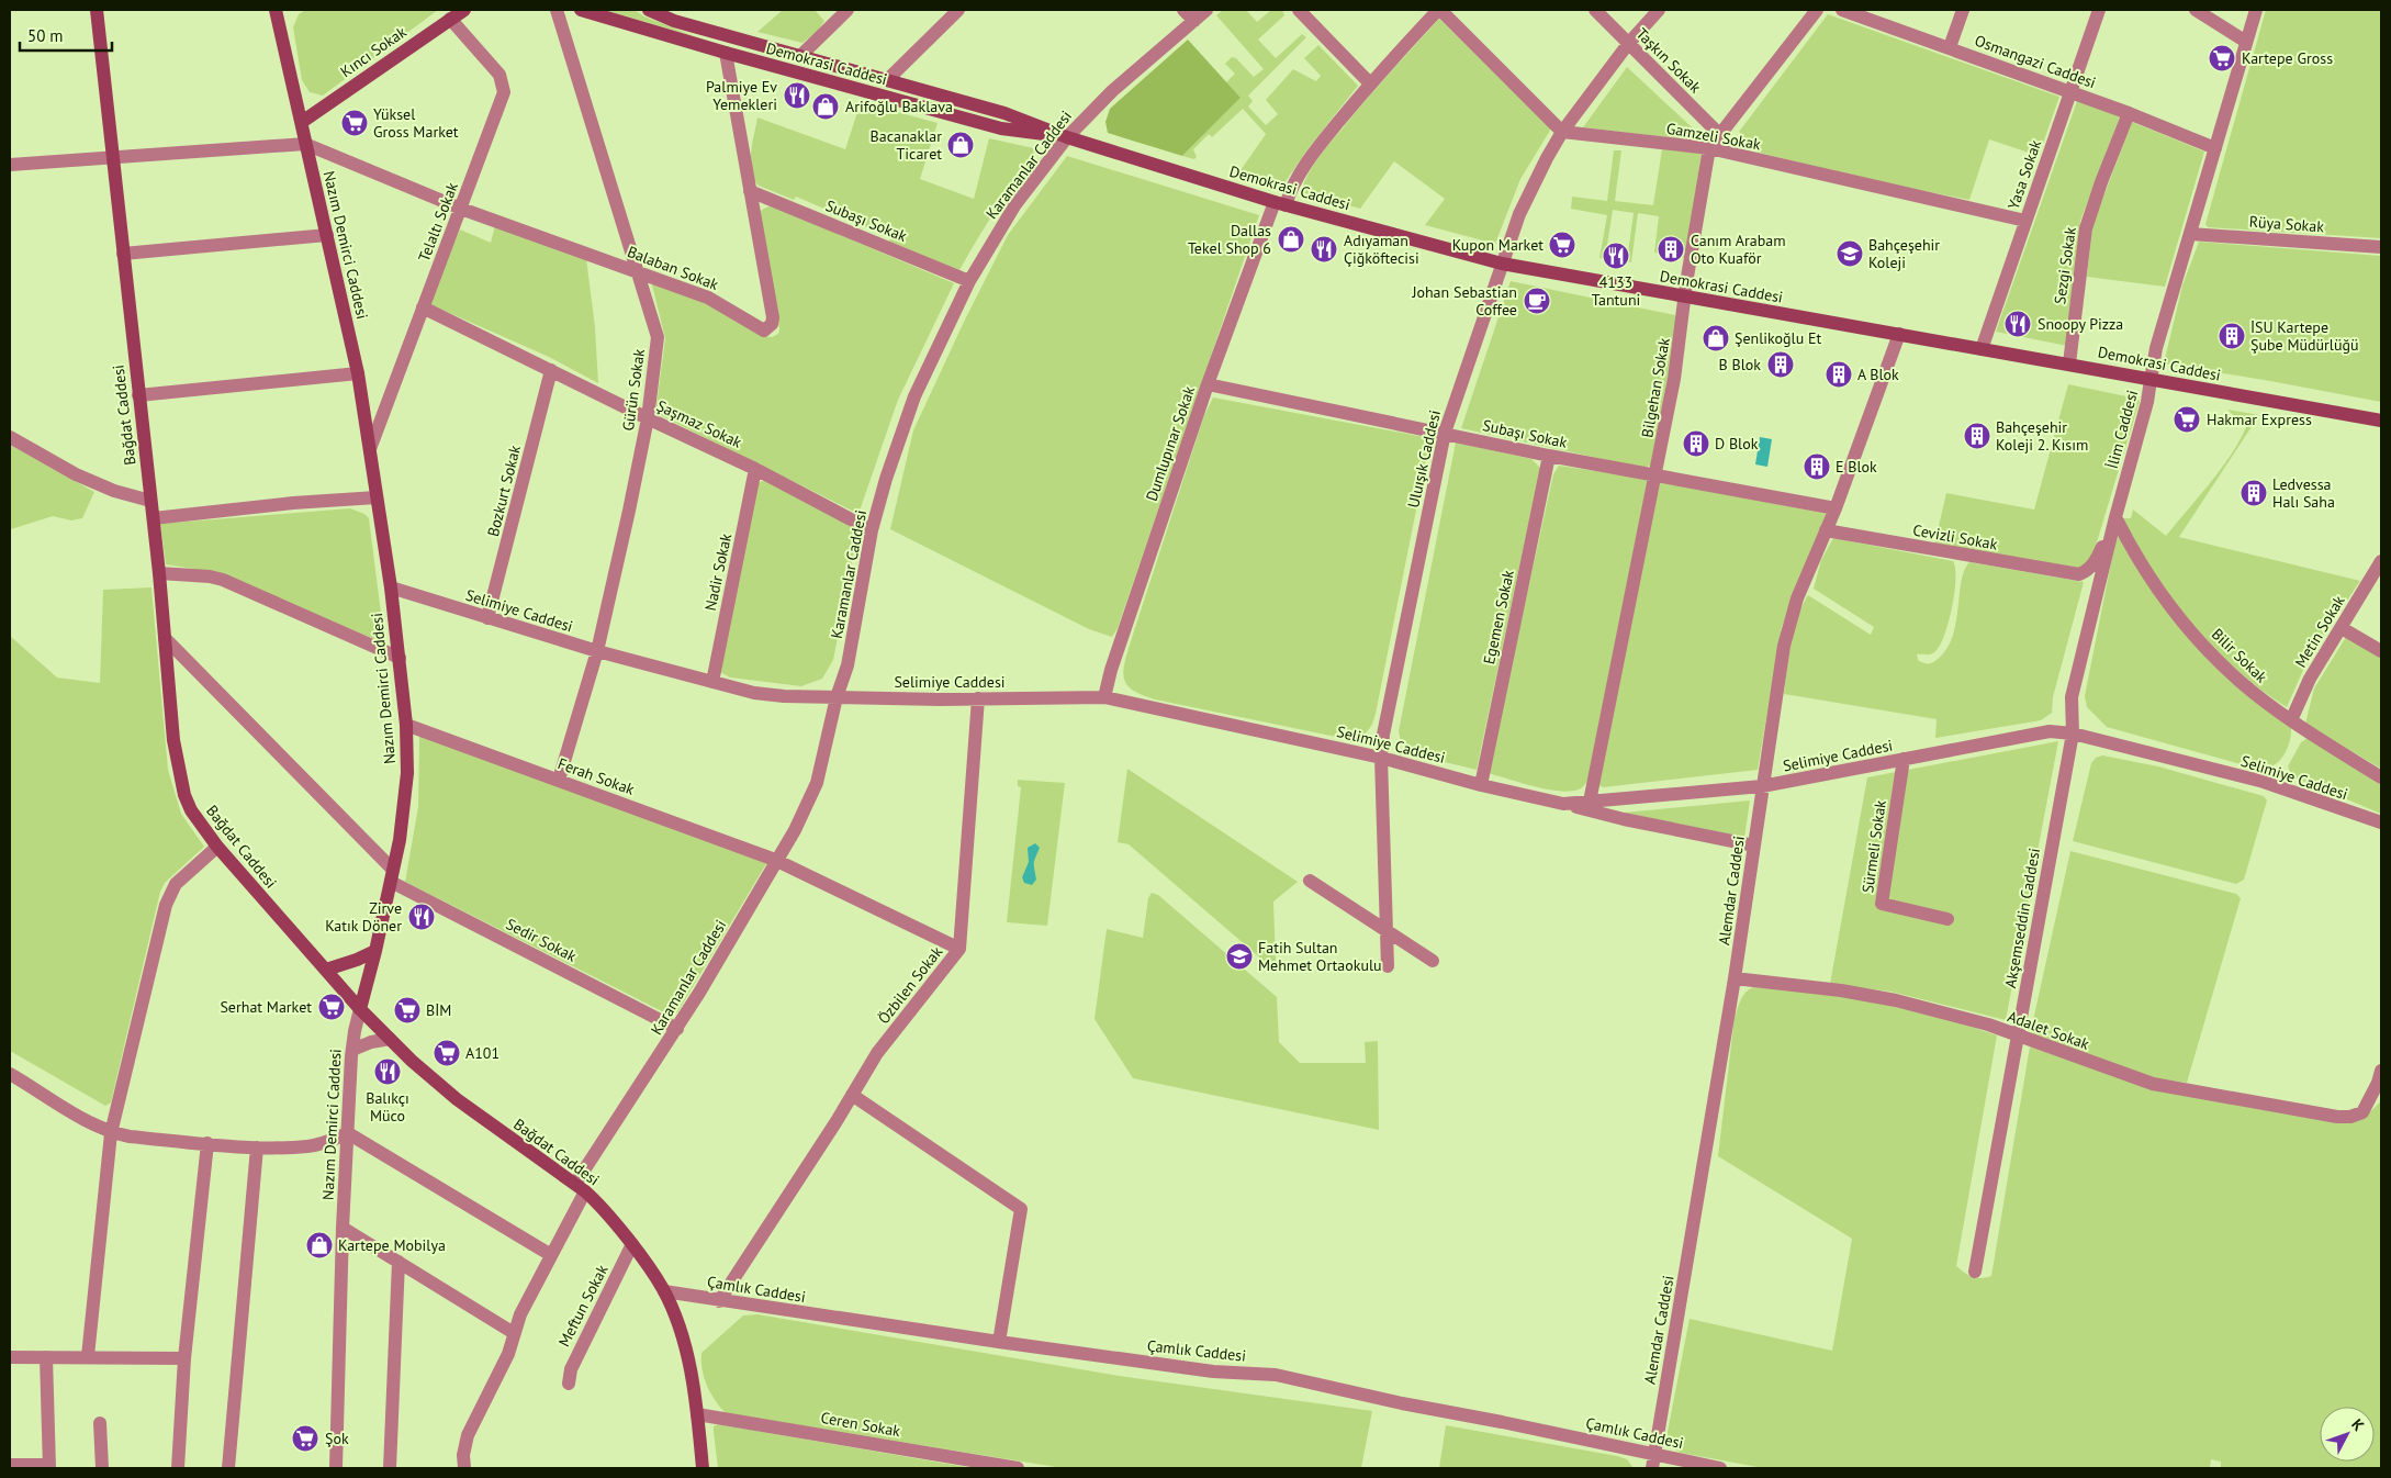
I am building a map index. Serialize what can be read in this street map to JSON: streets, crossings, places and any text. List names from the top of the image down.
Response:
{
  "streets": {
    "main road": [
      "Kıncı Sokak",
      "Demokrasi Caddesi",
      "Nazım Demirci Caddesi",
      "Bağdat Caddesi"
    ],
    "street": [
      "Taşkın Sokak",
      "Osmangazi Caddesi",
      "Gamzeli Sokak",
      "Karamanlar Caddesi",
      "Yasa Sokak",
      "Subaşı Sokak",
      "Telaltı Sokak",
      "Rüya Sokak",
      "Sezgi Sokak",
      "Balaban Sokak",
      "Bilgehan Sokak",
      "Gürün Sokak",
      "Şaşmaz Sokak",
      "İlim Caddesi",
      "Dumlupınar Sokak",
      "Uluışık Caddesi",
      "Bozkurt Sokak",
      "Cevizli Sokak",
      "Nadir Sokak",
      "Selimiye Caddesi",
      "Egemen Sokak",
      "Metin Sokak",
      "Bilir Sokak",
      "Ferah Sokak",
      "Sürmeli Sokak",
      "Alemdar Caddesi",
      "Akşemseddin Caddesi",
      "Sedir Sokak",
      "Özbilen Sokak",
      "Adalet Sokak",
      "Çamlık Caddesi",
      "Meftun Sokak",
      "Ceren Sokak"
    ]
  },
  "crossings": [
    ["Kıncı Sokak", "Telaltı Sokak"],
    ["Kıncı Sokak", "Nazım Demirci Caddesi"],
    ["Taşkın Sokak", "Uluışık Caddesi"],
    ["Osmangazi Caddesi", "Yasa Sokak"],
    ["Osmangazi Caddesi", "Sezgi Sokak"],
    ["Osmangazi Caddesi", "İlim Caddesi"],
    ["Demokrasi Caddesi", "Karamanlar Caddesi"],
    ["Demokrasi Caddesi", "Yasa Sokak"],
    ["Demokrasi Caddesi", "Sezgi Sokak"],
    ["Demokrasi Caddesi", "Balaban Sokak"],
    ["Demokrasi Caddesi", "Bilgehan Sokak"],
    ["Demokrasi Caddesi", "İlim Caddesi"],
    ["Demokrasi Caddesi", "Dumlupınar Sokak"],
    ["Demokrasi Caddesi", "Uluışık Caddesi"],
    ["Demokrasi Caddesi", "Alemdar Caddesi"],
    ["Gamzeli Sokak", "Yasa Sokak"],
    ["Gamzeli Sokak", "Bilgehan Sokak"],
    ["Gamzeli Sokak", "Uluışık Caddesi"],
    ["Karamanlar Caddesi", "Subaşı Sokak"],
    ["Karamanlar Caddesi", "Bağdat Caddesi"],
    ["Karamanlar Caddesi", "Şaşmaz Sokak"],
    ["Karamanlar Caddesi", "Selimiye Caddesi"],
    ["Karamanlar Caddesi", "Ferah Sokak"],
    ["Karamanlar Caddesi", "Sedir Sokak"],
    ["Subaşı Sokak", "Balaban Sokak"],
    ["Subaşı Sokak", "Bilgehan Sokak"],
    ["Subaşı Sokak", "Dumlupınar Sokak"],
    ["Subaşı Sokak", "Uluışık Caddesi"],
    ["Subaşı Sokak", "Egemen Sokak"],
    ["Subaşı Sokak", "Alemdar Caddesi"],
    ["Telaltı Sokak", "Nazım Demirci Caddesi"],
    ["Telaltı Sokak", "Balaban Sokak"],
    ["Telaltı Sokak", "Şaşmaz Sokak"],
    ["Rüya Sokak", "İlim Caddesi"],
    ["Nazım Demirci Caddesi", "Balaban Sokak"],
    ["Nazım Demirci Caddesi", "Bağdat Caddesi"],
    ["Nazım Demirci Caddesi", "Selimiye Caddesi"],
    ["Nazım Demirci Caddesi", "Ferah Sokak"],
    ["Nazım Demirci Caddesi", "Sedir Sokak"],
    ["Balaban Sokak", "Gürün Sokak"],
    ["Bilgehan Sokak", "Selimiye Caddesi"],
    ["Gürün Sokak", "Şaşmaz Sokak"],
    ["Gürün Sokak", "Selimiye Caddesi"],
    ["Gürün Sokak", "Ferah Sokak"],
    ["Bağdat Caddesi", "Sedir Sokak"],
    ["Bağdat Caddesi", "Çamlık Caddesi"],
    ["Bağdat Caddesi", "Meftun Sokak"],
    ["Bağdat Caddesi", "Ceren Sokak"],
    ["Şaşmaz Sokak", "Bozkurt Sokak"],
    ["Şaşmaz Sokak", "Nadir Sokak"],
    ["İlim Caddesi", "Cevizli Sokak"],
    ["İlim Caddesi", "Selimiye Caddesi"],
    ["İlim Caddesi", "Bilir Sokak"],
    ["İlim Caddesi", "Akşemseddin Caddesi"],
    ["Dumlupınar Sokak", "Selimiye Caddesi"],
    ["Uluışık Caddesi", "Selimiye Caddesi"],
    ["Bozkurt Sokak", "Selimiye Caddesi"],
    ["Cevizli Sokak", "Bilir Sokak"],
    ["Cevizli Sokak", "Alemdar Caddesi"],
    ["Nadir Sokak", "Selimiye Caddesi"],
    ["Selimiye Caddesi", "Egemen Sokak"],
    ["Selimiye Caddesi", "Sürmeli Sokak"],
    ["Selimiye Caddesi", "Alemdar Caddesi"],
    ["Selimiye Caddesi", "Akşemseddin Caddesi"],
    ["Selimiye Caddesi", "Özbilen Sokak"],
    ["Metin Sokak", "Bilir Sokak"],
    ["Ferah Sokak", "Özbilen Sokak"],
    ["Alemdar Caddesi", "Adalet Sokak"],
    ["Alemdar Caddesi", "Çamlık Caddesi"],
    ["Akşemseddin Caddesi", "Adalet Sokak"],
    ["Özbilen Sokak", "Çamlık Caddesi"]
  ],
  "places": {
    "supermarket": [
      "Kartepe Gross",
      "Yüksel Gross Market",
      "Kupon Market",
      "Hakmar Express",
      "Serhat Market",
      "BİM",
      "A101",
      "Şok"
    ],
    "restaurant": [
      "Palmiye Ev Yemekleri",
      "Adıyaman Çiğköftecisi",
      "4133 Tantuni",
      "Snoopy Pizza",
      "Zirve Katık Döner",
      "Balıkçı Müco"
    ],
    "shop": [
      "Arifoğlu Baklava",
      "Bacanaklar Ticaret",
      "Dallas Tekel Shop 6",
      "Şenlikoğlu Et",
      "Kartepe Mobilya"
    ],
    "building": [
      "Canım Arabam Oto Kuaför",
      "İSU Kartepe Şube Müdürlüğü",
      "B Blok",
      "A Blok",
      "Bahçeşehir Koleji 2. Kısım",
      "D Blok",
      "E Blok",
      "Ledvessa Halı Saha"
    ],
    "school or university": ["Bahçeşehir Koleji", "Fatih Sultan Mehmet Ortaokulu"],
    "cafe": ["Johan Sebastian Coffee"]
  },
  "scale_bar": "50 m",
  "north": "top right"
}
